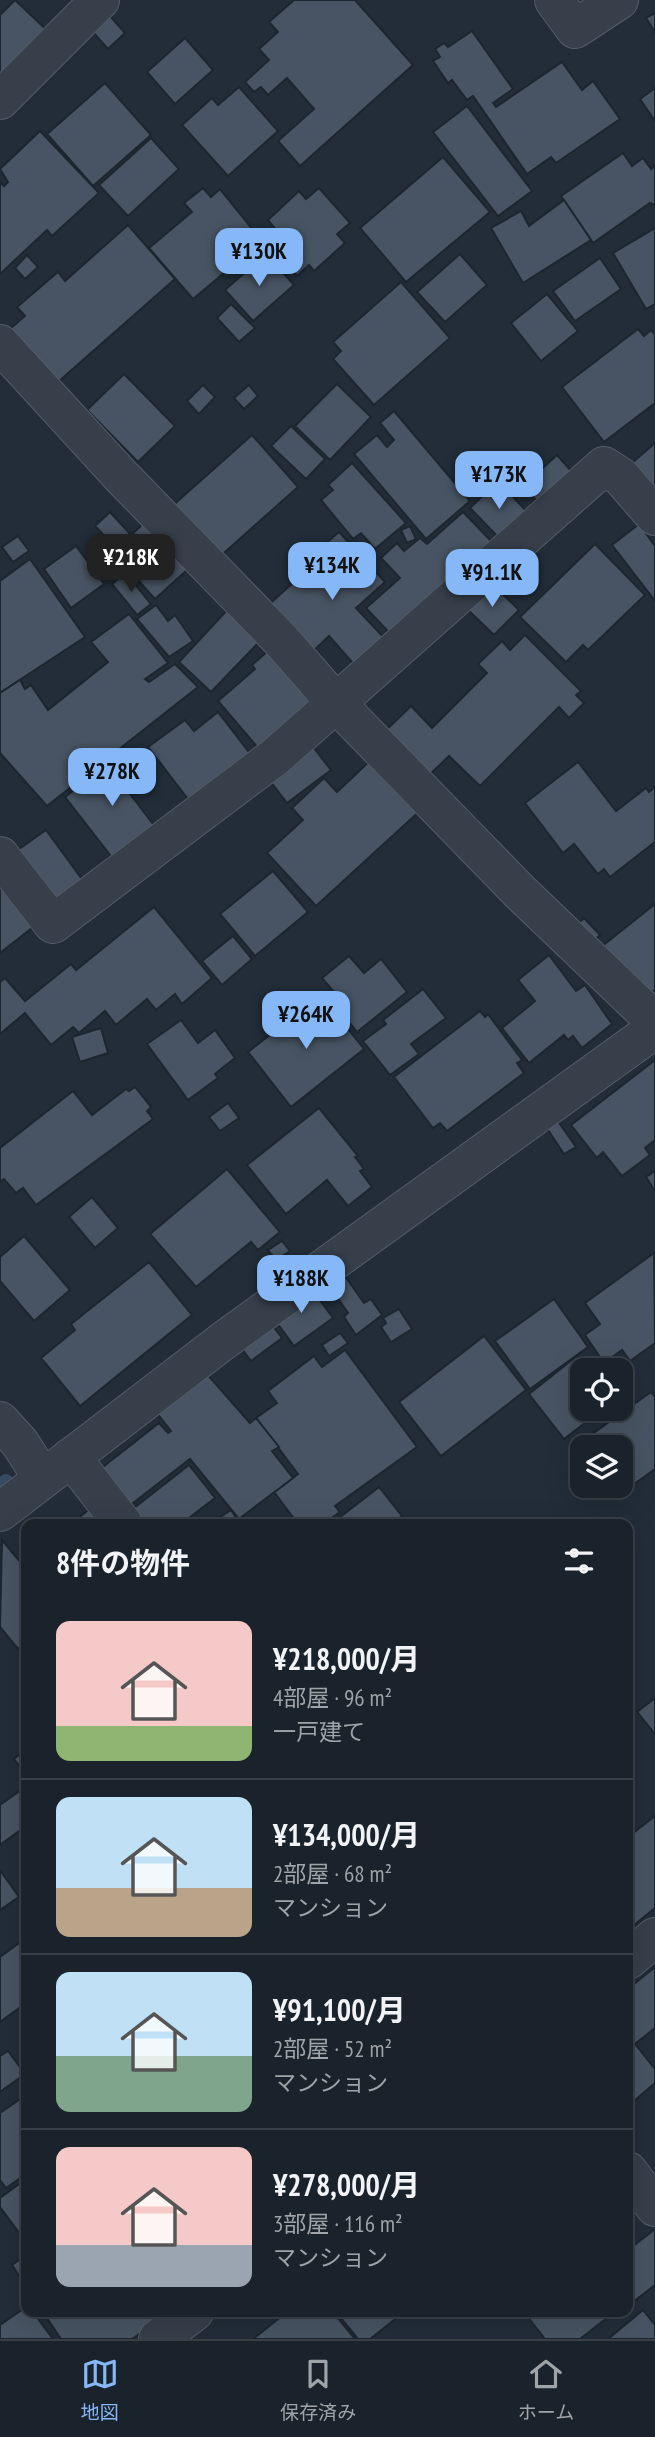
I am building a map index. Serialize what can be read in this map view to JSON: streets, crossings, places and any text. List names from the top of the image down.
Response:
{
  "page": {
    "price": [
      "¥130K",
      "¥173K",
      "¥218K",
      "¥134K",
      "¥91.1K",
      "¥278K",
      "¥264K",
      "¥188K"
    ],
    "heading": "8件の物件",
    "list": [
      {
        "name": "¥218,000/月",
        "note": "4部屋 · 96 m² · 一戸建て"
      },
      {
        "name": "¥134,000/月",
        "note": "2部屋 · 68 m² · マンション"
      },
      {
        "name": "¥91,100/月",
        "note": "2部屋 · 52 m² · マンション"
      },
      {
        "name": "¥278,000/月",
        "note": "3部屋 · 116 m² · マンション"
      }
    ],
    "tabs": ["地図", "保存済み", "ホーム"]
  }
}
